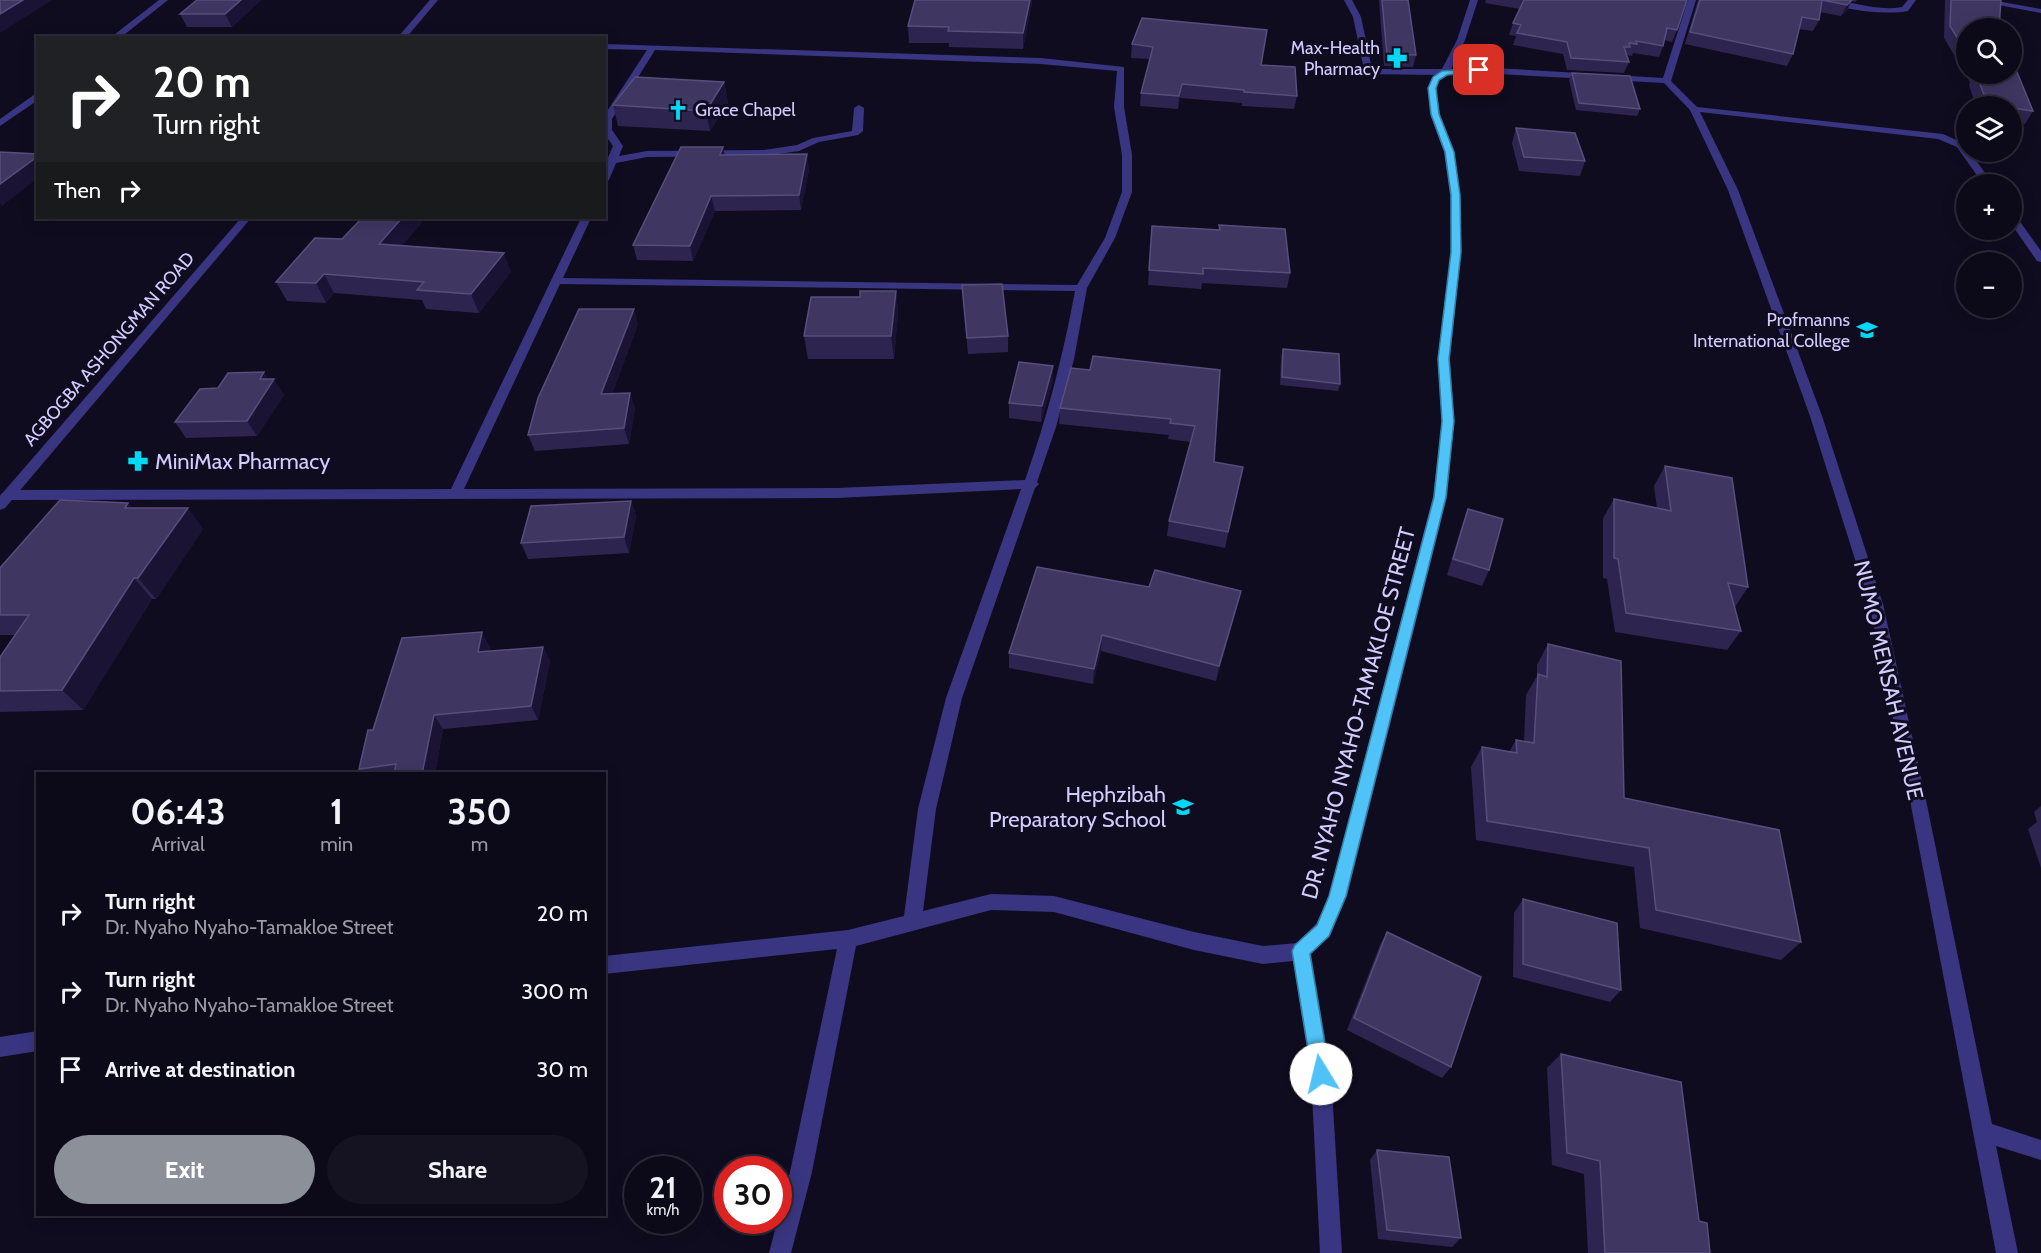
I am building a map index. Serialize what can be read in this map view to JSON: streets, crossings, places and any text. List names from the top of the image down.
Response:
{
  "streets": {
    "street": ["AGBOGBA ASHONGMAN ROAD", "NUMO MENSAH AVENUE", "DR. NYAHO NYAHO-TAMAKLOE STREET"]
  },
  "places": {
    "pharmacy": ["Max-Health Pharmacy", "MiniMax Pharmacy"],
    "church": ["Grace Chapel"],
    "school or university": ["Profmanns International College", "Hephzibah Preparatory School"]
  },
  "page": {
    "map_buttons": ["+", "−"],
    "turn": ["20 m", "Turn right"],
    "then": "Then",
    "eta": [
      "06:43",
      "Arrival",
      "1",
      "min",
      "350",
      "m"
    ],
    "list": [
      {
        "name": "Turn right",
        "note": "Dr. Nyaho Nyaho-Tamakloe Street",
        "value": "20 m"
      },
      {
        "name": "Turn right",
        "note": "Dr. Nyaho Nyaho-Tamakloe Street",
        "value": "300 m"
      },
      {
        "name": "Arrive at destination",
        "value": "30 m"
      }
    ],
    "buttons": ["Exit", "Share"],
    "speed": "21 km/h",
    "limit": "30"
  }
}
